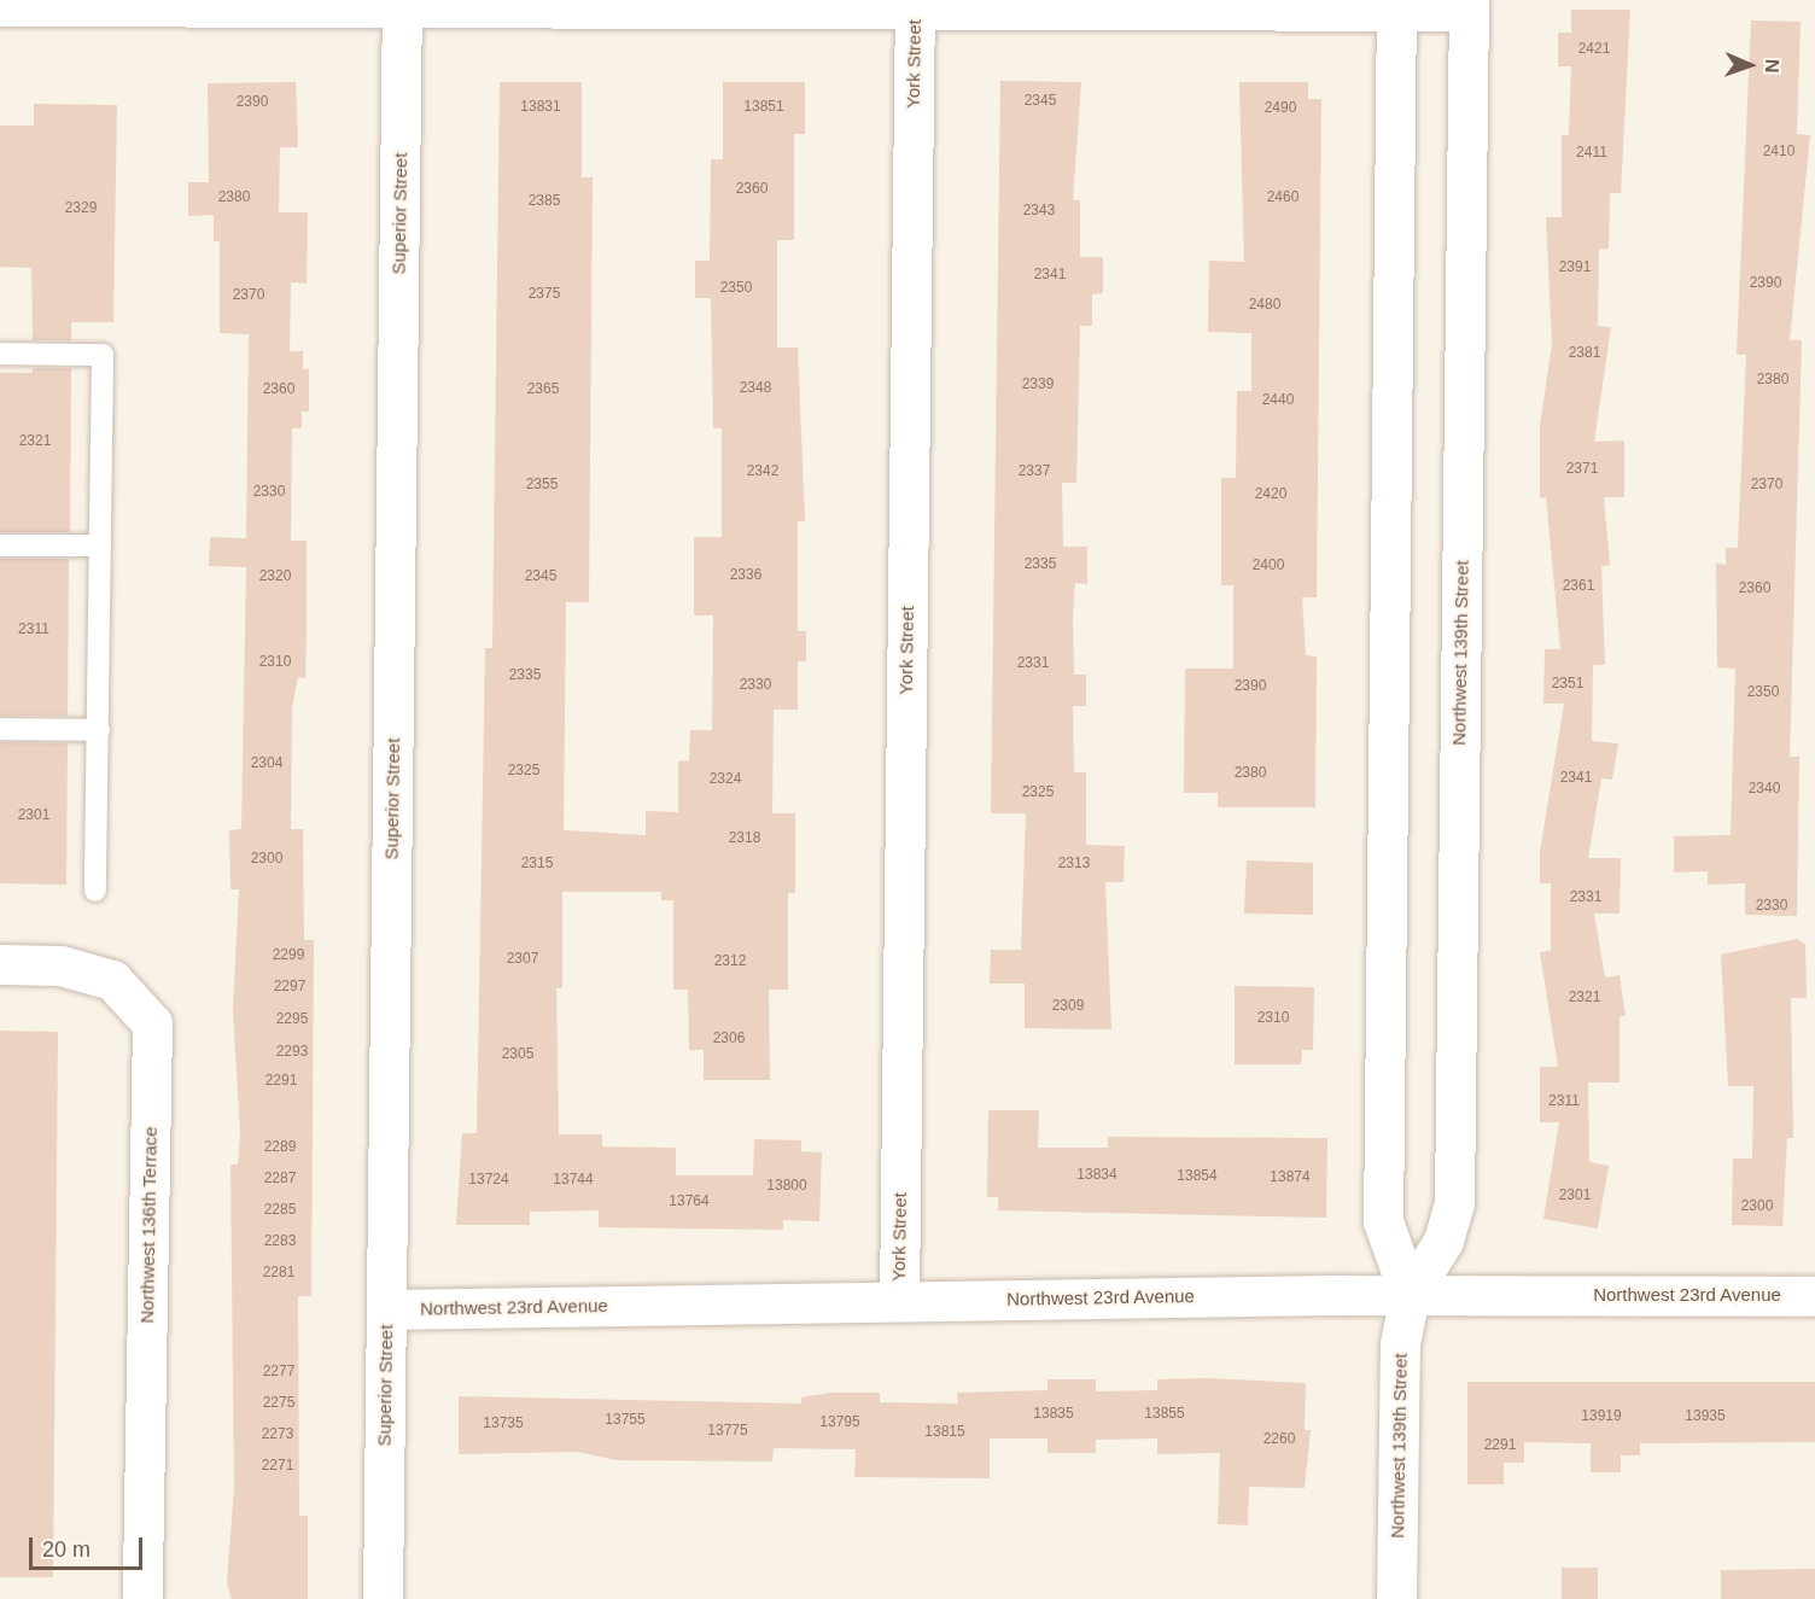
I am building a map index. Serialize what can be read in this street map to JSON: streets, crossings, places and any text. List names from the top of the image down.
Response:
{
  "streets": {
    "street": [
      "York Street",
      "Superior Street",
      "Northwest 139th Street",
      "Northwest 136th Terrace",
      "Northwest 23rd Avenue"
    ]
  },
  "crossings": [
    ["York Street", "Northwest 23rd Avenue"],
    ["Superior Street", "Northwest 23rd Avenue"],
    ["Northwest 139th Street", "Northwest 23rd Avenue"]
  ],
  "house_numbers": [
    "2421",
    "2345",
    "2390",
    "13831",
    "13851",
    "2490",
    "2410",
    "2411",
    "2360",
    "2380",
    "2460",
    "2385",
    "2329",
    "2343",
    "2391",
    "2341",
    "2390",
    "2350",
    "2375",
    "2370",
    "2480",
    "2381",
    "2380",
    "2339",
    "2348",
    "2360",
    "2365",
    "2440",
    "2321",
    "2371",
    "2342",
    "2337",
    "2355",
    "2370",
    "2330",
    "2420",
    "2335",
    "2400",
    "2336",
    "2320",
    "2345",
    "2361",
    "2360",
    "2311",
    "2310",
    "2331",
    "2335",
    "2351",
    "2330",
    "2390",
    "2350",
    "2304",
    "2325",
    "2380",
    "2341",
    "2324",
    "2340",
    "2325",
    "2301",
    "2318",
    "2300",
    "2315",
    "2313",
    "2331",
    "2330",
    "2299",
    "2307",
    "2312",
    "2297",
    "2321",
    "2309",
    "2310",
    "2295",
    "2306",
    "2293",
    "2305",
    "2291",
    "2311",
    "2289",
    "13834",
    "13854",
    "13874",
    "2287",
    "13724",
    "13744",
    "13800",
    "2301",
    "13764",
    "2300",
    "2285",
    "2283",
    "2281",
    "2277",
    "2275",
    "13835",
    "13855",
    "13919",
    "13935",
    "13755",
    "13795",
    "13735",
    "13775",
    "13815",
    "2273",
    "2260",
    "2291",
    "2271"
  ],
  "scale_bar": "20 m",
  "north": "right"
}
